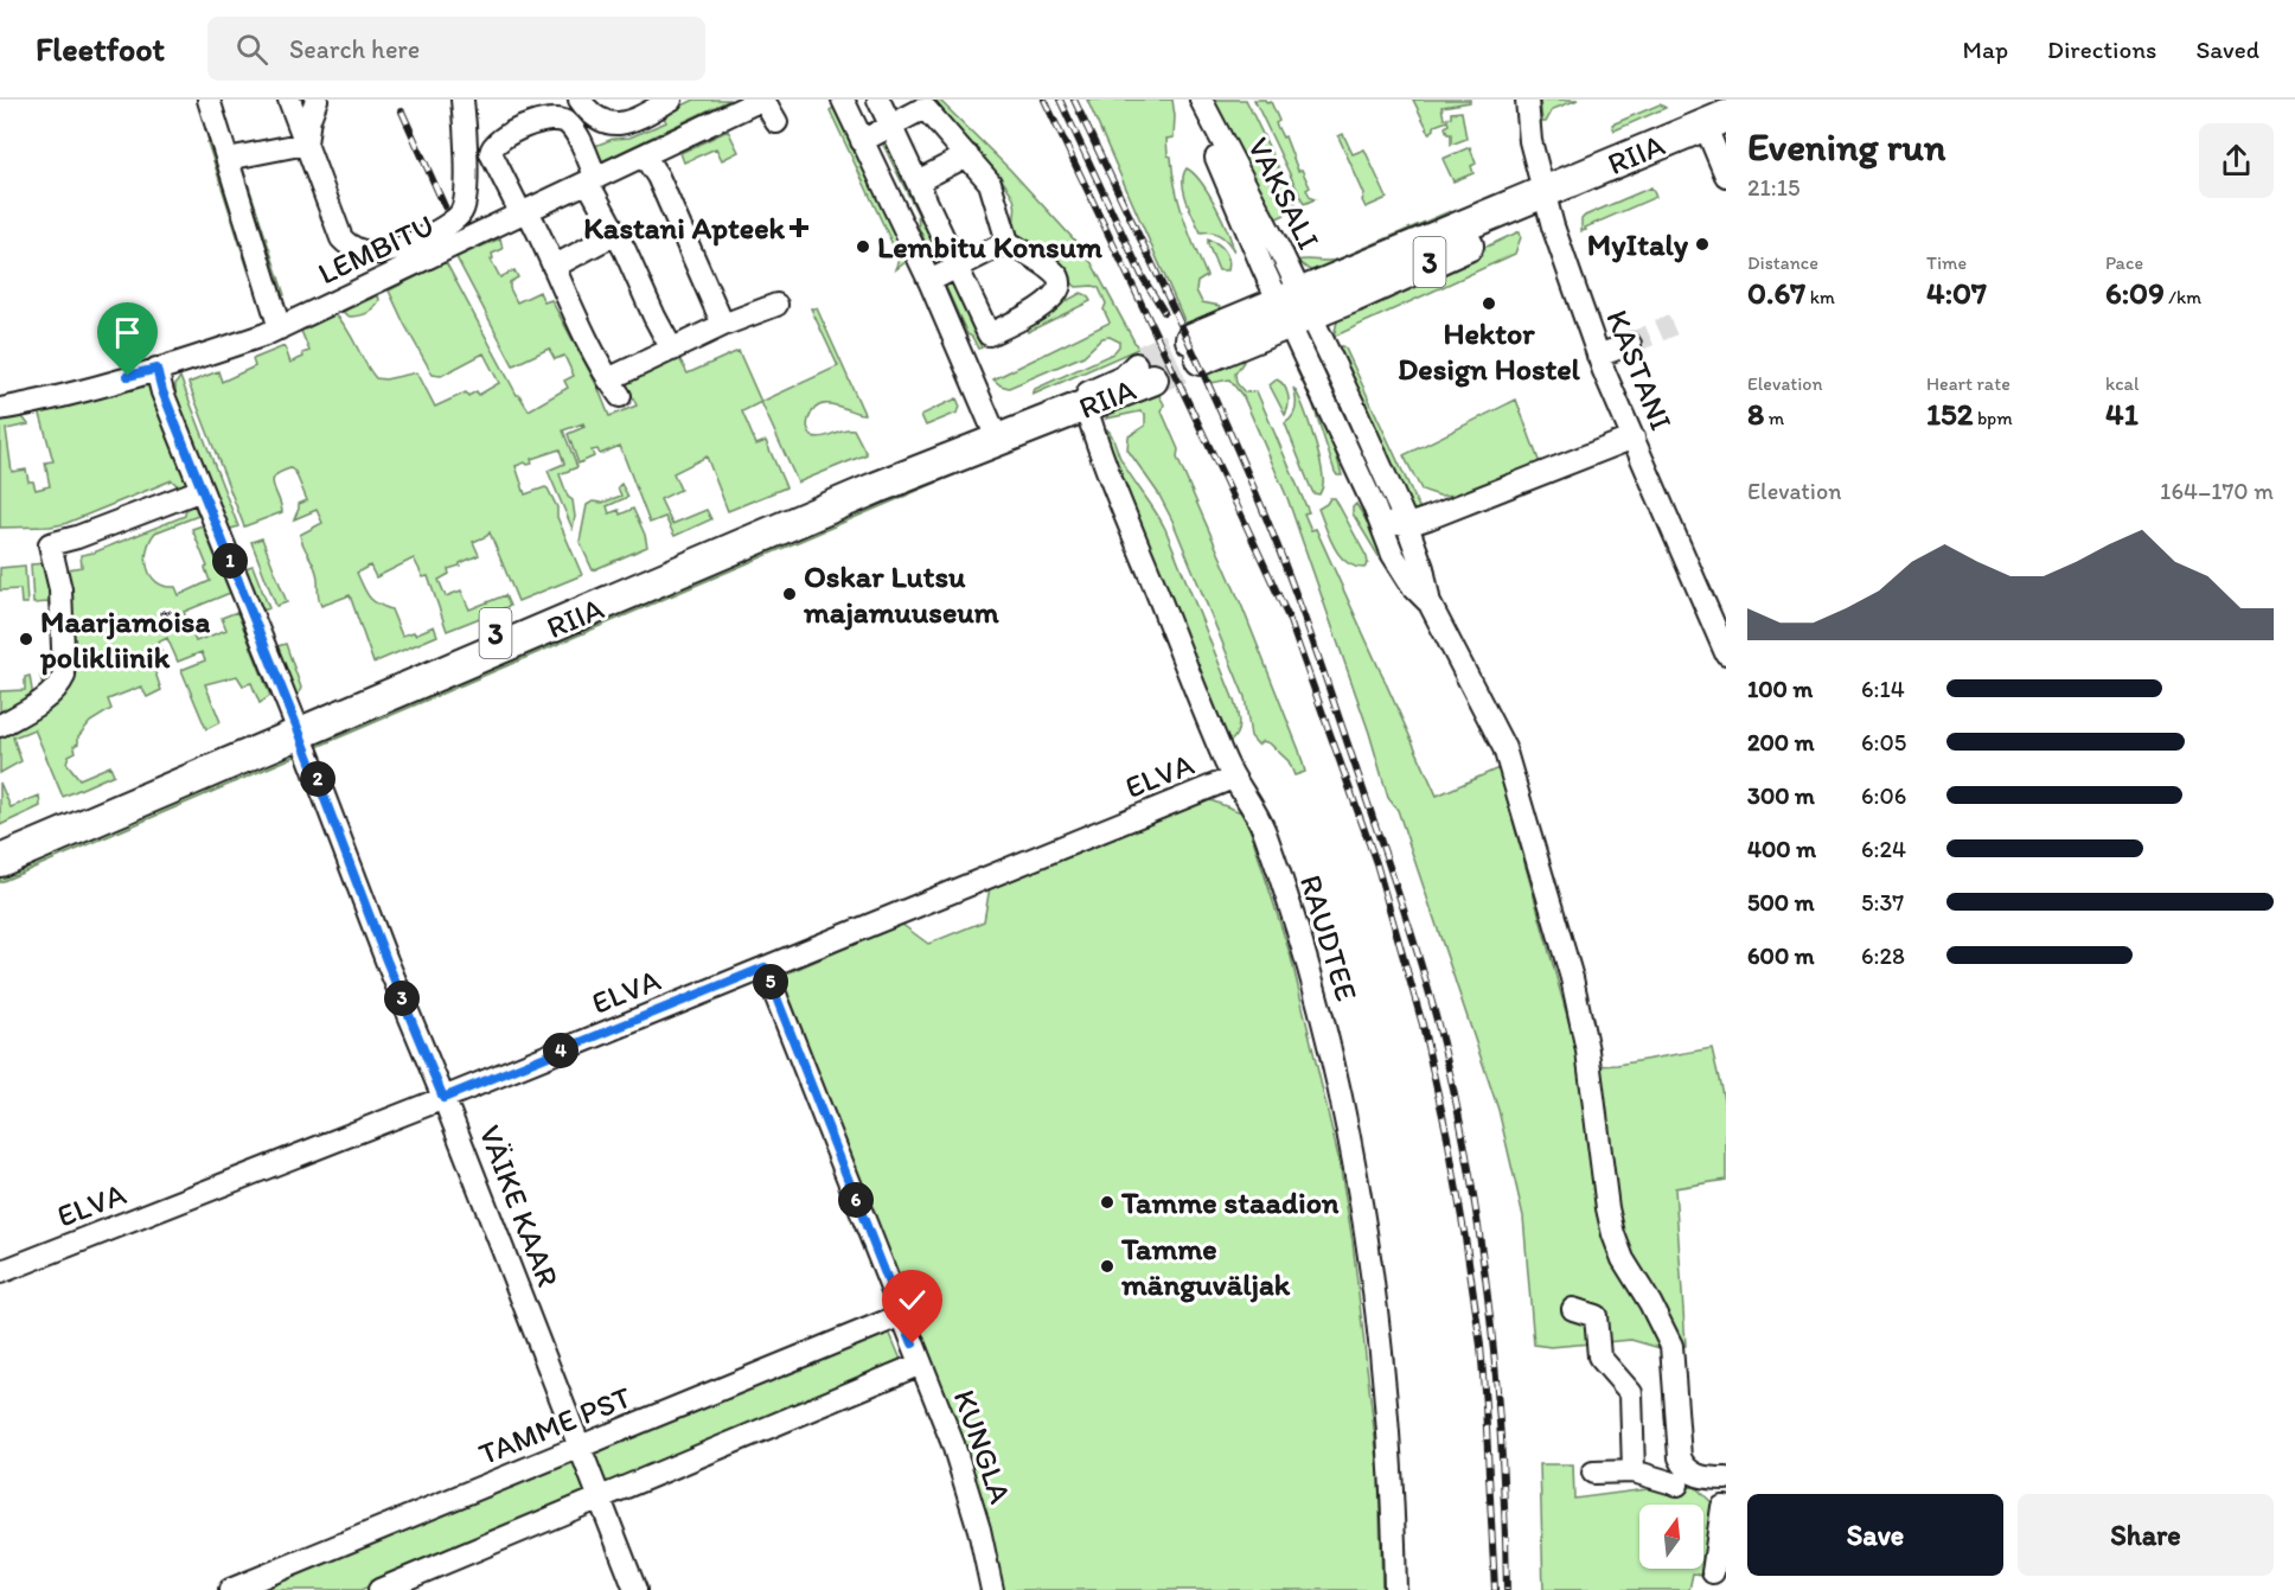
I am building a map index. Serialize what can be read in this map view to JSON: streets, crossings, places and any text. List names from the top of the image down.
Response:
{
  "streets": {
    "highway": ["RIIA", "3"],
    "street": [
      "VAKSALI",
      "LEMBITU",
      "KASTANI",
      "ELVA",
      "RAUDTEE",
      "VÄIKE KAAR",
      "TAMME PST",
      "KUNGLA"
    ]
  },
  "crossings": [
    ["RIIA", "VAKSALI"],
    ["RIIA", "KASTANI"],
    ["RIIA", "RAUDTEE"],
    ["RIIA", "VÄIKE KAAR"],
    ["LEMBITU", "VÄIKE KAAR"],
    ["ELVA", "RAUDTEE"],
    ["ELVA", "VÄIKE KAAR"],
    ["ELVA", "KUNGLA"],
    ["VÄIKE KAAR", "TAMME PST"],
    ["TAMME PST", "KUNGLA"]
  ],
  "places": {
    "health": ["Kastani Apteek"],
    "other": [
      "MyItaly",
      "Lembitu Konsum",
      "Hektor Design Hostel",
      "Oskar Lutsu majamuuseum",
      "Maarjamõisa polikliinik",
      "Tamme staadion",
      "Tamme mänguväljak"
    ]
  },
  "north": "top",
  "page": {
    "header": "Fleetfoot",
    "search": "Search here",
    "nav": ["Map", "Directions", "Saved"],
    "heading": ["Evening run", "21:15"],
    "stats": [
      ["Distance", "0.67 km"],
      ["Time", "4:07"],
      ["Pace", "6:09 /km"],
      ["Elevation", "8 m"],
      ["Heart rate", "152 bpm"],
      ["kcal", "41"]
    ],
    "chart": ["Elevation", "164–170 m"],
    "pins": [
      "1",
      "2",
      "5",
      "3",
      "4",
      "6"
    ],
    "list": [
      {
        "name": "100 m",
        "note": "6:14"
      },
      {
        "name": "200 m",
        "note": "6:05"
      },
      {
        "name": "300 m",
        "note": "6:06"
      },
      {
        "name": "400 m",
        "note": "6:24"
      },
      {
        "name": "500 m",
        "note": "5:37"
      },
      {
        "name": "600 m",
        "note": "6:28"
      }
    ],
    "buttons": ["Save", "Share"]
  }
}
